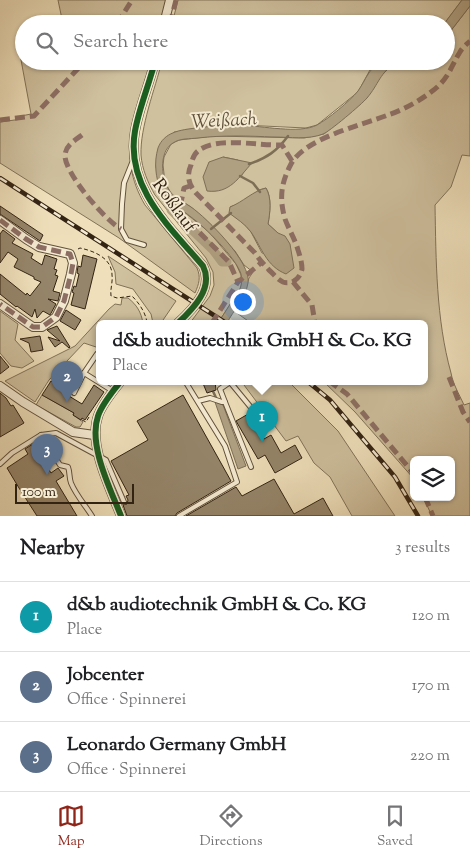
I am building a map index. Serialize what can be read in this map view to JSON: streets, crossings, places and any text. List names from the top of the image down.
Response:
{
  "streets": {
    "street": ["Roßlauf"]
  },
  "water": ["Weißach"],
  "scale_bar": "100 m",
  "page": {
    "search": "Search here",
    "popup": ["d&b audiotechnik GmbH & Co. KG", "Place"],
    "pins": ["2", "1", "3"],
    "scale": "100 m",
    "heading": ["Nearby", "3 results"],
    "list": [
      {
        "mark": "1",
        "name": "d&b audiotechnik GmbH & Co. KG",
        "note": "Place",
        "value": "120 m"
      },
      {
        "mark": "2",
        "name": "Jobcenter",
        "note": "Office · Spinnerei",
        "value": "170 m"
      },
      {
        "mark": "3",
        "name": "Leonardo Germany GmbH",
        "note": "Office · Spinnerei",
        "value": "220 m"
      }
    ],
    "nav": ["Map", "Directions", "Saved"]
  }
}
